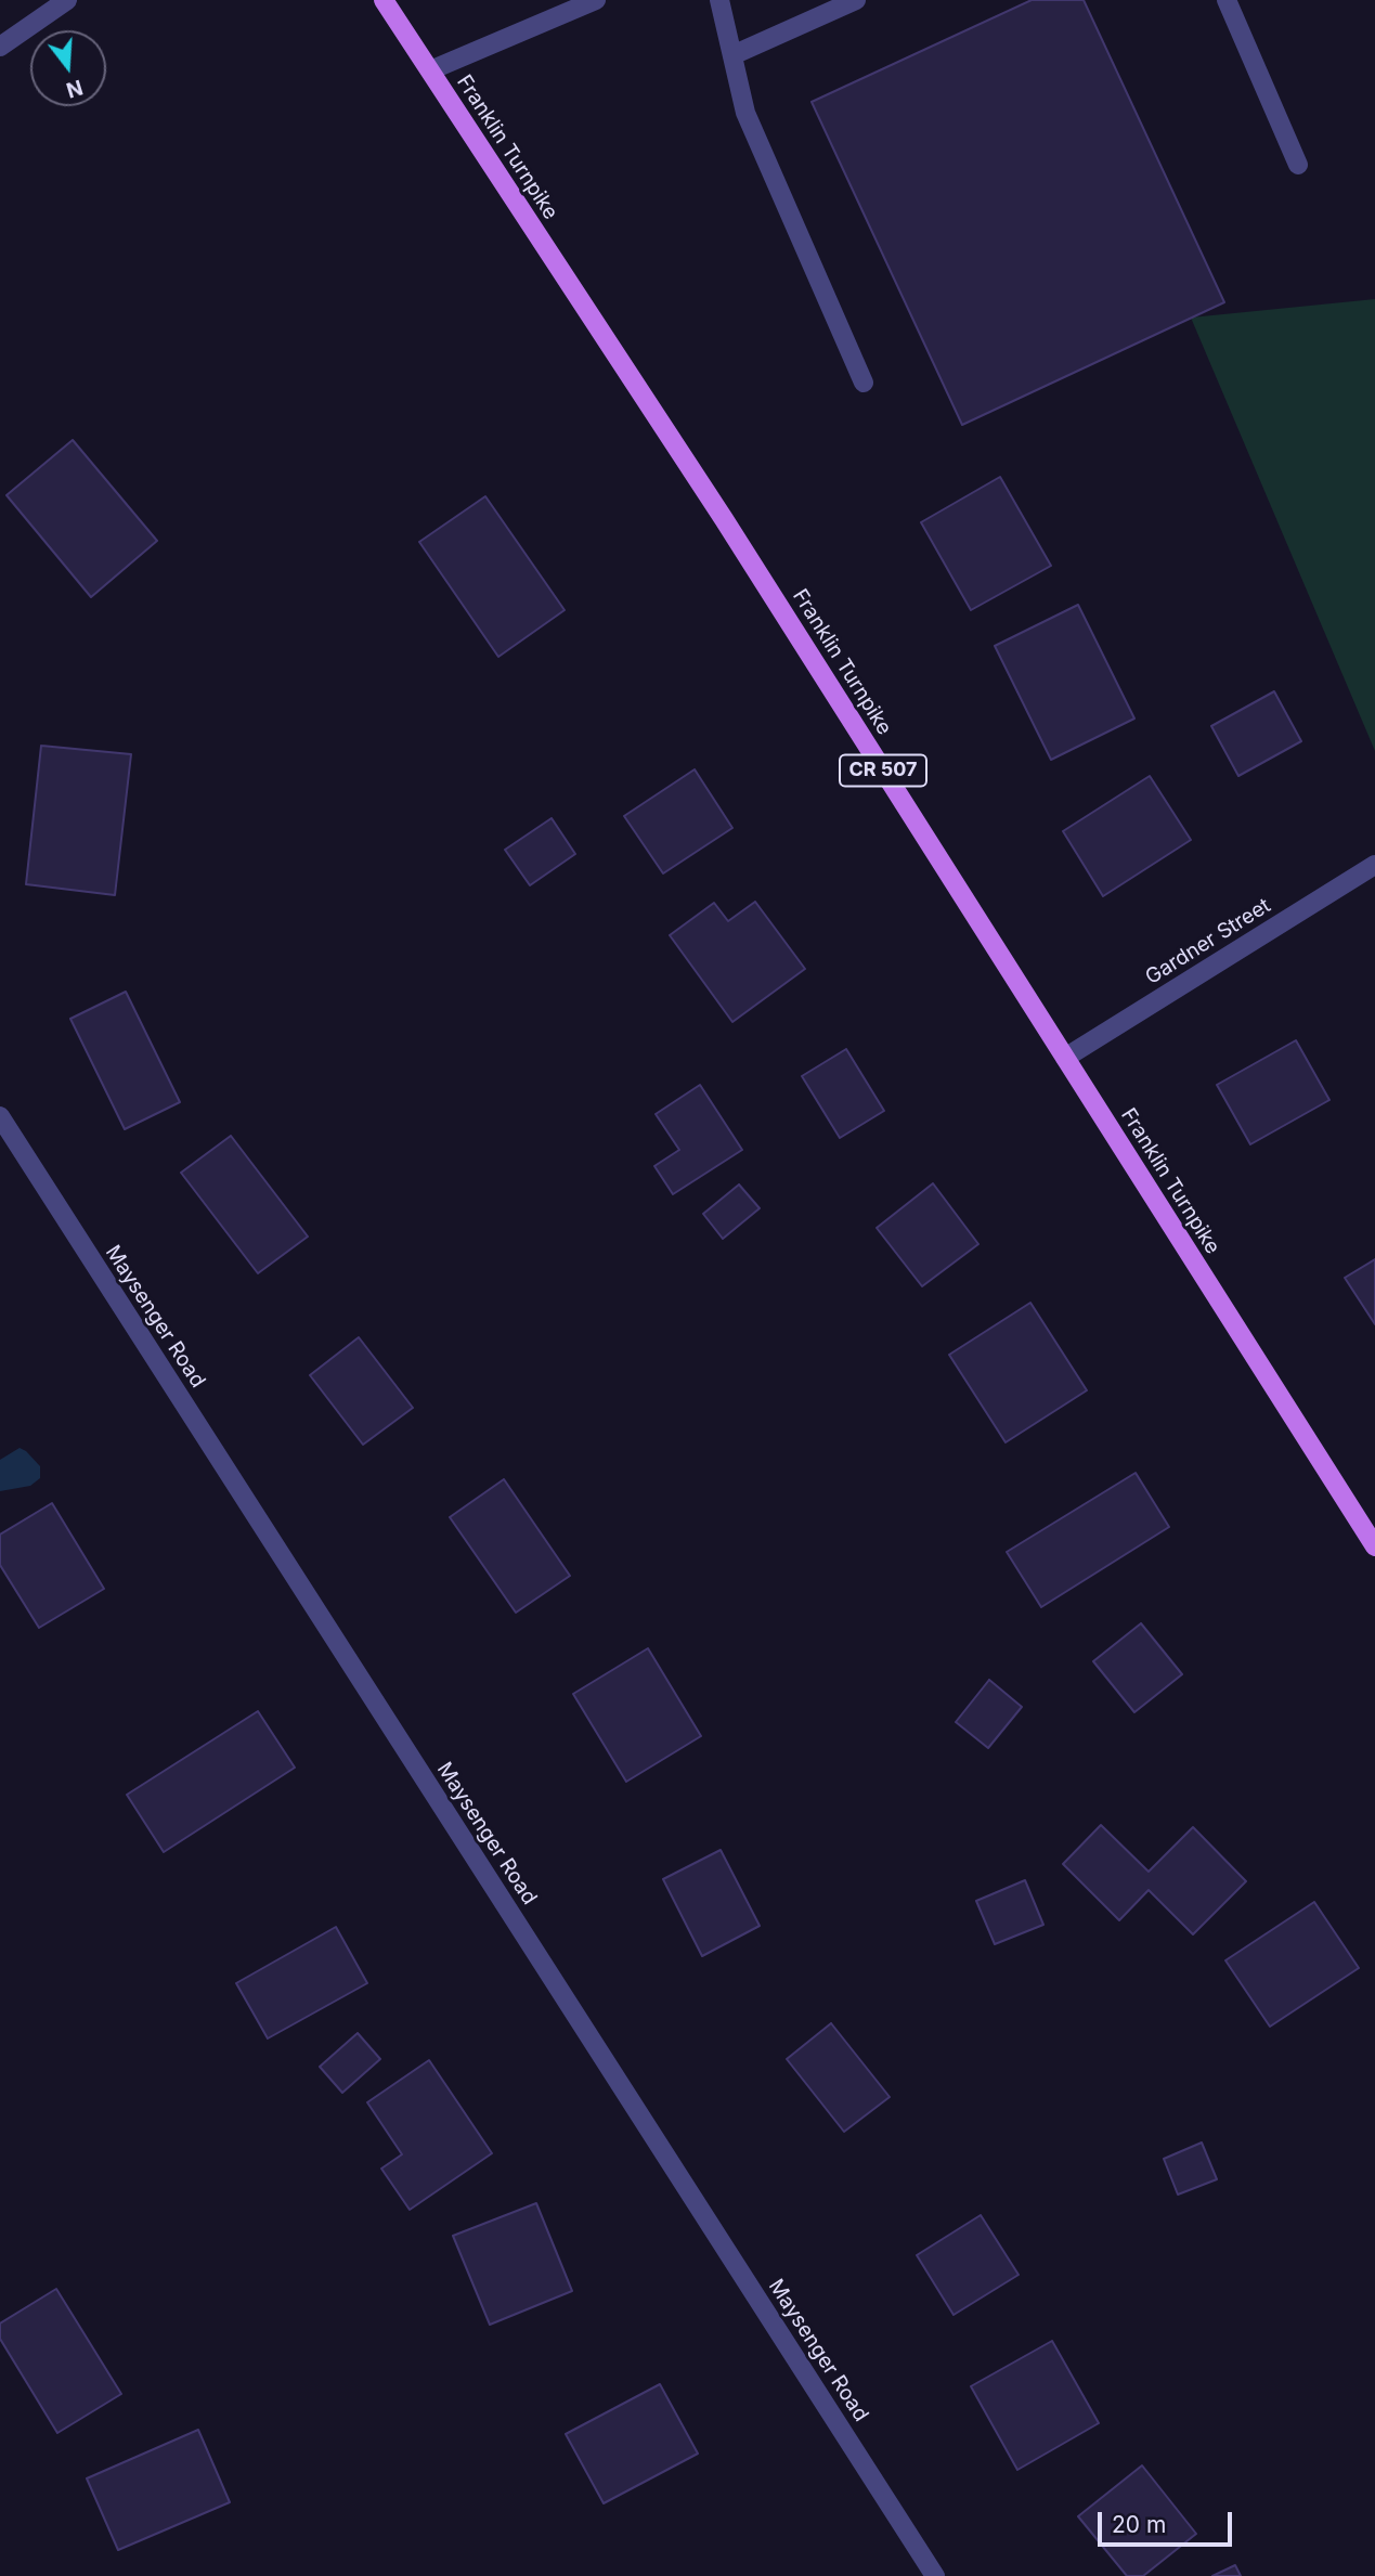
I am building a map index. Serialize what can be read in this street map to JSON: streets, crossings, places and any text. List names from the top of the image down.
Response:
{
  "streets": {
    "main road": ["Franklin Turnpike", "CR 507"],
    "street": ["Gardner Street", "Maysenger Road"]
  },
  "crossings": [
    ["Franklin Turnpike", "Gardner Street"]
  ],
  "scale_bar": "20 m",
  "north": "bottom"
}
